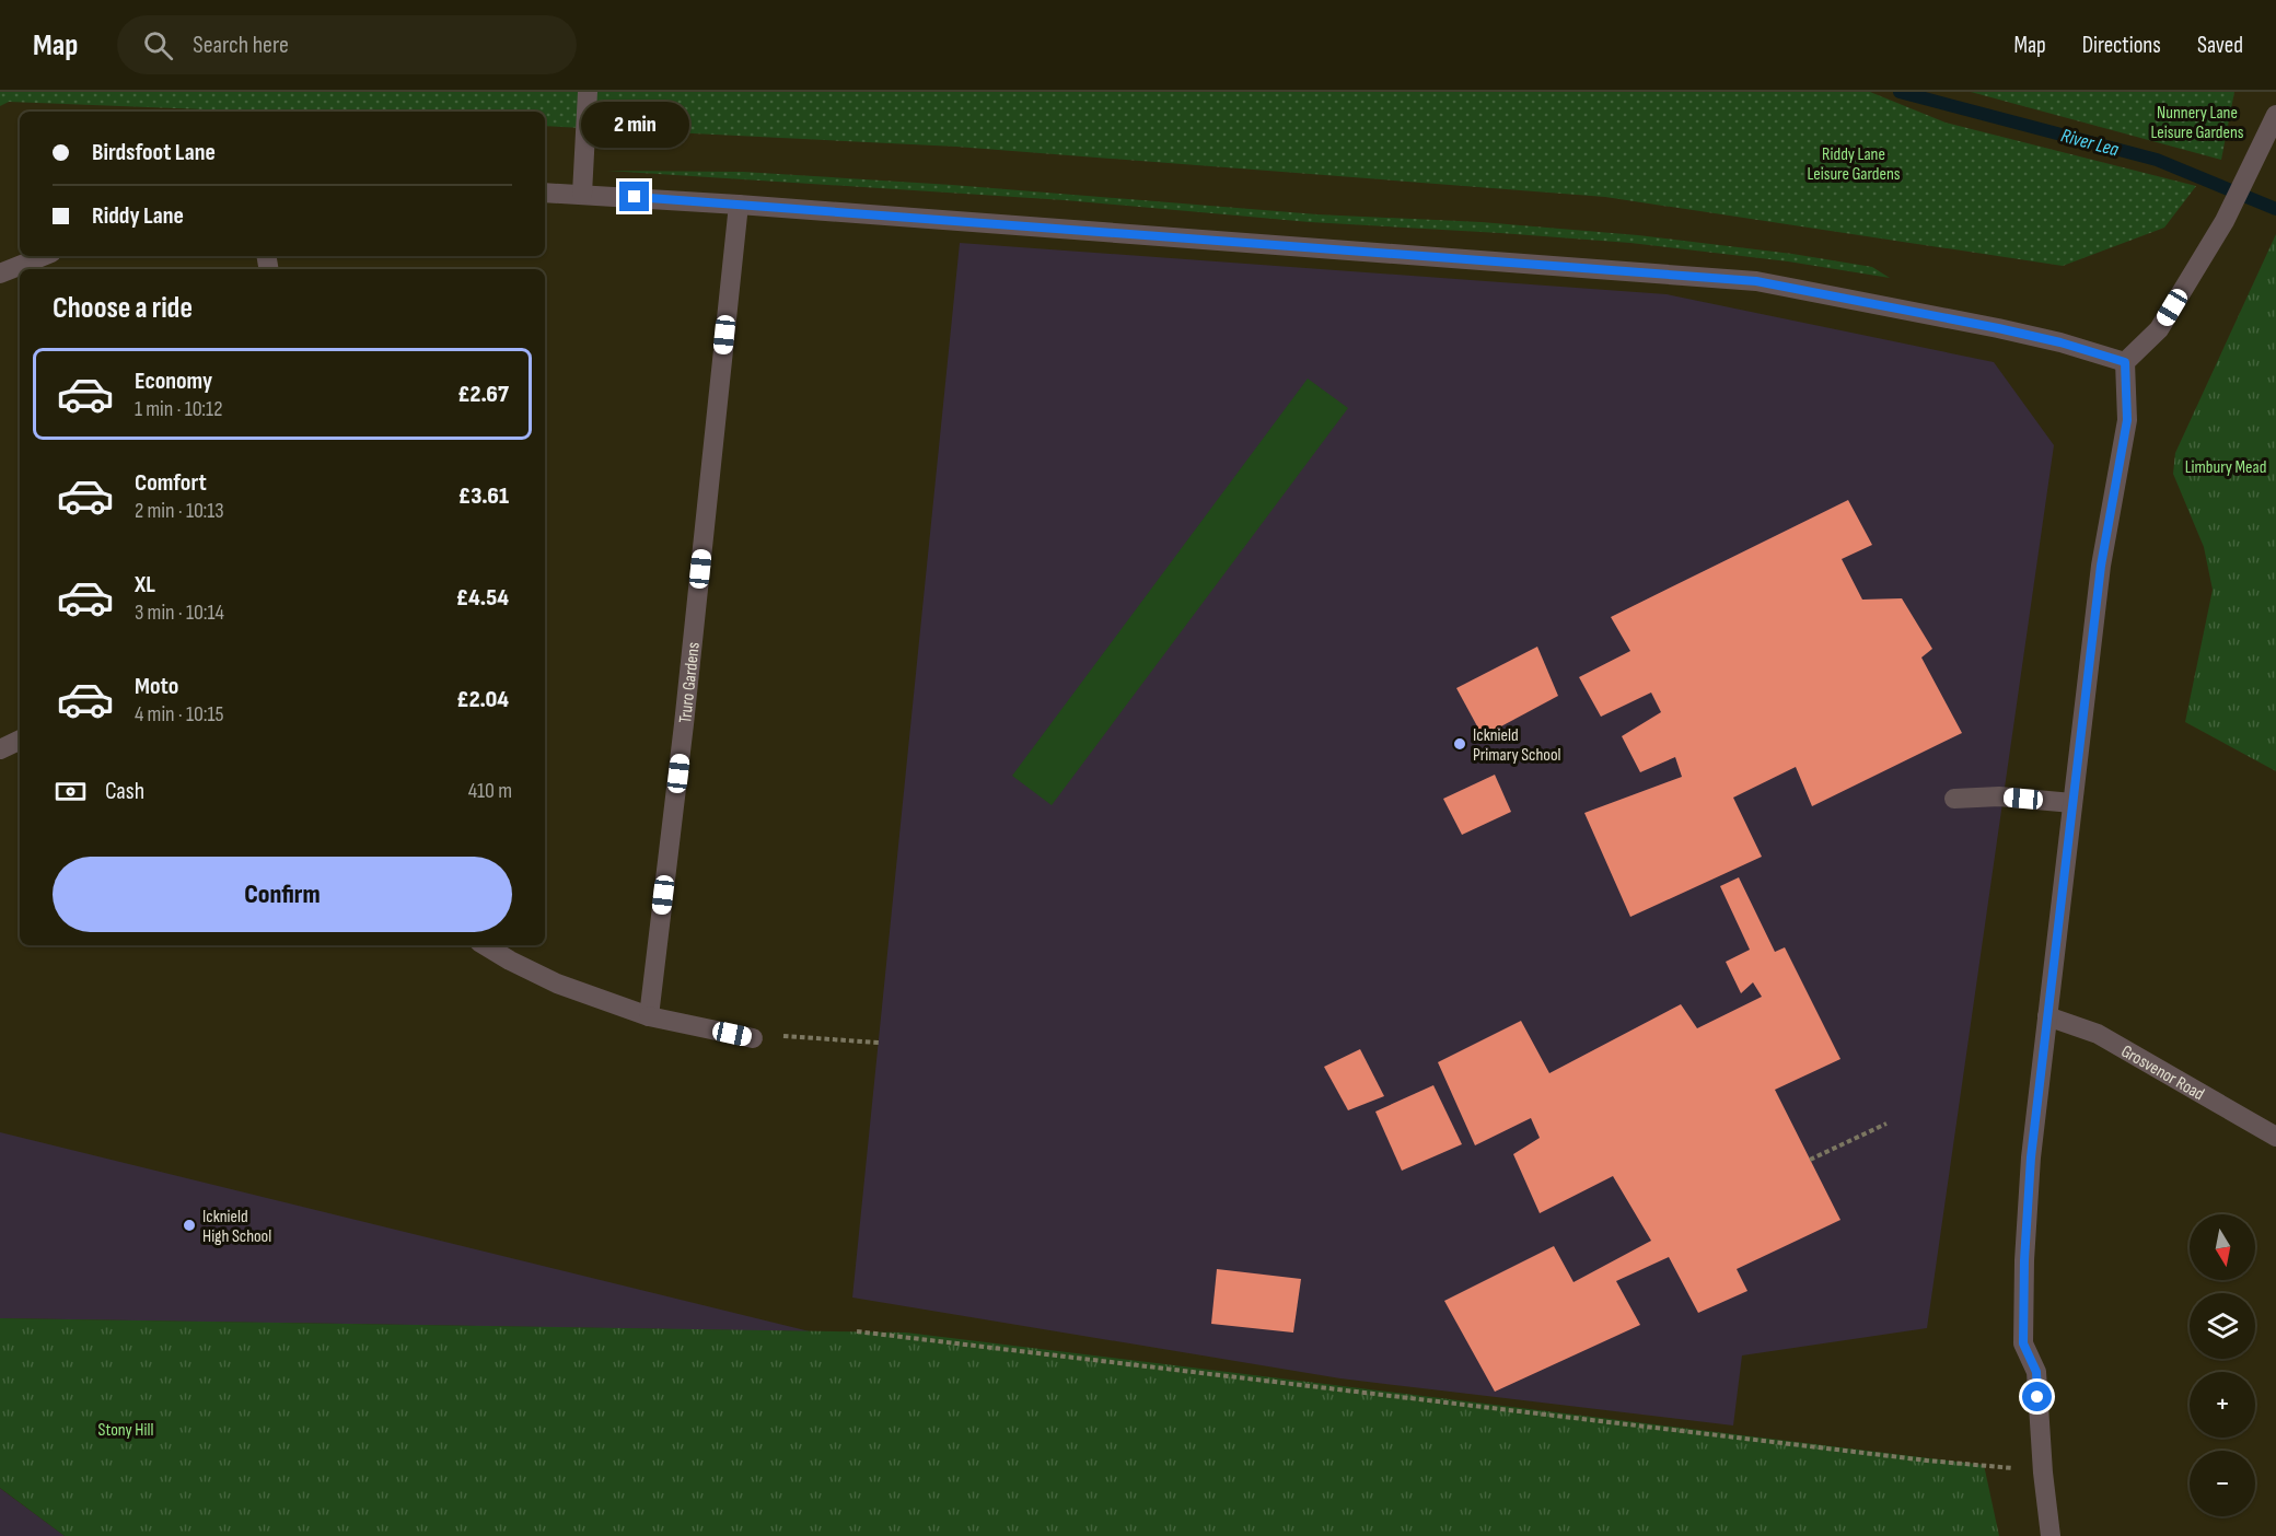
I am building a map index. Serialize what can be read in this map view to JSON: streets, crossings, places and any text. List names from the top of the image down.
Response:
{
  "streets": {
    "street": ["Truro Gardens", "Grosvenor Road"]
  },
  "water": ["River Lea"],
  "parks": [
    "Nunnery Lane Leisure Gardens",
    "Riddy Lane Leisure Gardens",
    "Limbury Mead",
    "Stony Hill"
  ],
  "places": ["Icknield Primary School", "Icknield High School"],
  "north": "bottom",
  "page": {
    "header": "Map",
    "search": "Search here",
    "nav": ["Map", "Directions", "Saved"],
    "bubble": "2 min",
    "banner": ["Birdsfoot Lane", "Riddy Lane"],
    "heading": "Choose a ride",
    "list": [
      {
        "name": "Economy",
        "note": "1 min · 10:12",
        "value": "£2.67"
      },
      {
        "name": "Comfort",
        "note": "2 min · 10:13",
        "value": "£3.61"
      },
      {
        "name": "XL",
        "note": "3 min · 10:14",
        "value": "£4.54"
      },
      {
        "name": "Moto",
        "note": "4 min · 10:15",
        "value": "£2.04"
      }
    ],
    "pay": ["Cash", "410 m"],
    "buttons": "Confirm",
    "map_buttons": ["+", "−"]
  }
}
